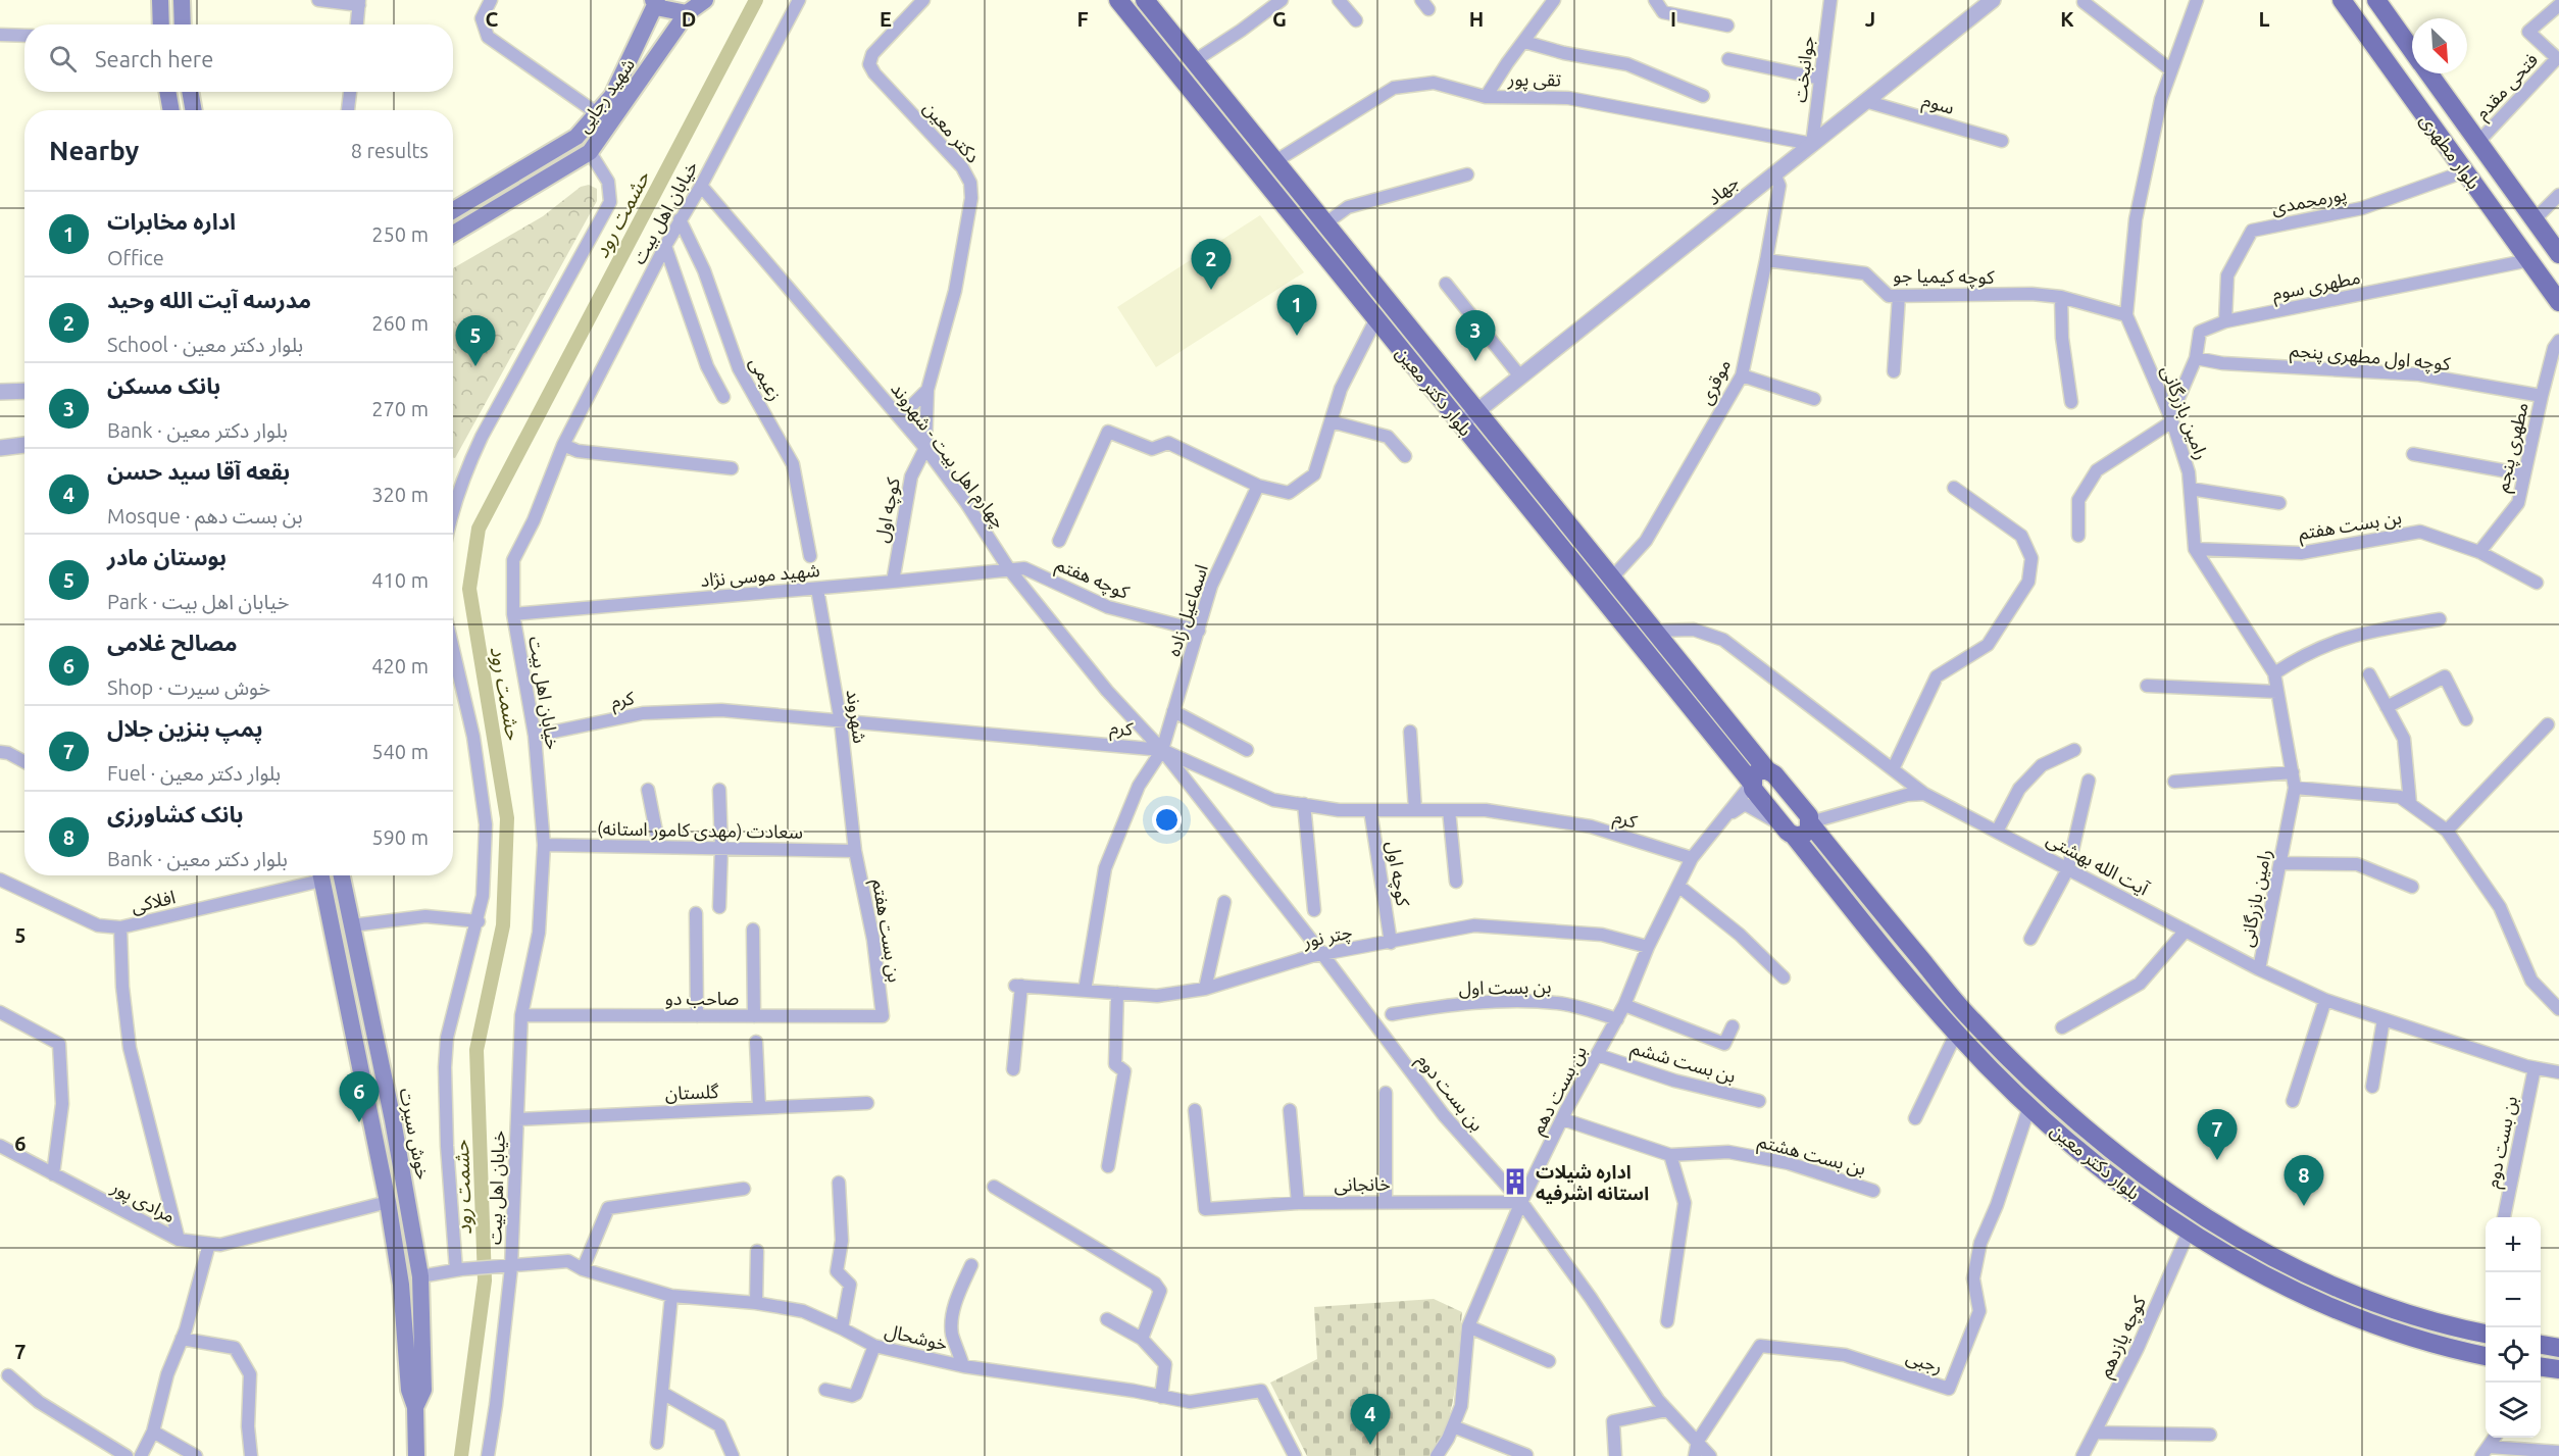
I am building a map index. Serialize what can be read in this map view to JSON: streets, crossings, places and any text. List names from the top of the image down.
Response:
{
  "streets": {
    "main road": [
      "شهید رجایی",
      "بلوار مطهری",
      "بلوار دکتر معین",
      "خوش سیرت"
    ],
    "street": [
      "جوانبخت",
      "تقی پور",
      "فتحی مقدم",
      "سوم",
      "دکتر معین",
      "جهاد",
      "پورمحمدی",
      "خیابان اهل بیت",
      "کوچه کیمیا جو",
      "مطهری سوم",
      "کوچه اول مطهری پنجم",
      "زعیمی",
      "موقری",
      "رامین بازرگانی",
      "مطهری پنجم",
      "چهارم اهل بیت - شهروند",
      "کوچه اول",
      "بن بست هفتم",
      "شهید موسی نژاد",
      "کوچه هفتم",
      "اسماعیل زاده",
      "کرم",
      "شهروند",
      "سعادت (مهدی کامور استانه)",
      "آیت الله بهشتی",
      "افلاکی",
      "چتر نور",
      "بن بست اول",
      "صاحب دو",
      "بن بست ششم",
      "بن بست دهم",
      "گلستان",
      "بن بست دوم",
      "بن بست هشتم",
      "خانجانی",
      "مرادی پور",
      "خوشحال",
      "کوچه یازدهم",
      "رجبی"
    ]
  },
  "crossings": [
    ["جوانبخت", "تقی پور"],
    ["جوانبخت", "جهاد"],
    ["تقی پور", "جهاد"],
    ["تقی پور", "بلوار دکتر معین"],
    ["فتحی مقدم", "بلوار مطهری"],
    ["سوم", "جهاد"],
    ["دکتر معین", "چهارم اهل بیت - شهروند"],
    ["دکتر معین", "کوچه اول"],
    ["بلوار مطهری", "پورمحمدی"],
    ["بلوار مطهری", "مطهری سوم"],
    ["جهاد", "موقری"],
    ["جهاد", "بلوار دکتر معین"],
    ["پورمحمدی", "مطهری سوم"],
    ["خیابان اهل بیت", "زعیمی"],
    ["خیابان اهل بیت", "چهارم اهل بیت - شهروند"],
    ["خیابان اهل بیت", "شهید موسی نژاد"],
    ["خیابان اهل بیت", "کرم"],
    ["خیابان اهل بیت", "سعادت (مهدی کامور استانه)"],
    ["خیابان اهل بیت", "صاحب دو"],
    ["خیابان اهل بیت", "گلستان"],
    ["خیابان اهل بیت", "خوشحال"],
    ["کوچه کیمیا جو", "موقری"],
    ["کوچه کیمیا جو", "رامین بازرگانی"],
    ["مطهری سوم", "کوچه اول مطهری پنجم"],
    ["مطهری سوم", "رامین بازرگانی"],
    ["کوچه اول مطهری پنجم", "مطهری پنجم"],
    ["موقری", "بلوار دکتر معین"],
    ["بلوار دکتر معین", "آیت الله بهشتی"],
    ["بلوار دکتر معین", "بن بست دهم"],
    ["بلوار دکتر معین", "کوچه یازدهم"],
    ["بلوار دکتر معین", "رجبی"],
    ["رامین بازرگانی", "بن بست هفتم"],
    ["رامین بازرگانی", "آیت الله بهشتی"],
    ["مطهری پنجم", "بن بست هفتم"],
    ["چهارم اهل بیت - شهروند", "کوچه اول"],
    ["چهارم اهل بیت - شهروند", "شهید موسی نژاد"],
    ["چهارم اهل بیت - شهروند", "کوچه هفتم"],
    ["چهارم اهل بیت - شهروند", "اسماعیل زاده"],
    ["چهارم اهل بیت - شهروند", "کرم"],
    ["چهارم اهل بیت - شهروند", "بن بست دوم"],
    ["کوچه اول", "شهید موسی نژاد"],
    ["کوچه اول", "کرم"],
    ["کوچه اول", "چتر نور"],
    ["بن بست هفتم", "شهروند"],
    ["بن بست هفتم", "سعادت (مهدی کامور استانه)"],
    ["بن بست هفتم", "صاحب دو"],
    ["شهید موسی نژاد", "کوچه هفتم"],
    ["شهید موسی نژاد", "شهروند"],
    ["کوچه هفتم", "اسماعیل زاده"],
    ["اسماعیل زاده", "کرم"],
    ["اسماعیل زاده", "چتر نور"],
    ["اسماعیل زاده", "بن بست دوم"],
    ["کرم", "شهروند"],
    ["کرم", "بن بست دهم"],
    ["کرم", "بن بست دوم"],
    ["شهروند", "سعادت (مهدی کامور استانه)"],
    ["آیت الله بهشتی", "بن بست دوم"],
    ["چتر نور", "بن بست دهم"],
    ["چتر نور", "بن بست دوم"],
    ["بن بست اول", "بن بست دهم"],
    ["بن بست ششم", "بن بست دهم"],
    ["بن بست دهم", "بن بست دوم"],
    ["بن بست دهم", "بن بست هشتم"],
    ["بن بست دهم", "خانجانی"],
    ["بن بست دوم", "خانجانی"],
    ["بن بست دوم", "رجبی"],
    ["خوش سیرت", "مرادی پور"],
    ["خوش سیرت", "خوشحال"]
  ],
  "water": ["حشمت رود"],
  "places": {
    "building": ["اداره شیلات استانه اشرفیه"]
  },
  "north": "bottom right",
  "page": {
    "search": "Search here",
    "heading": ["Nearby", "8 results"],
    "list": [
      {
        "mark": "1",
        "name": "اداره مخابرات",
        "note": "Office",
        "value": "250 m"
      },
      {
        "mark": "2",
        "name": "مدرسه آیت الله وحید",
        "note": "School · بلوار دکتر معین",
        "value": "260 m"
      },
      {
        "mark": "3",
        "name": "بانک مسکن",
        "note": "Bank · بلوار دکتر معین",
        "value": "270 m"
      },
      {
        "mark": "4",
        "name": "بقعه آقا سید حسن",
        "note": "Mosque · بن بست دهم",
        "value": "320 m"
      },
      {
        "mark": "5",
        "name": "بوستان مادر",
        "note": "Park · خیابان اهل بیت",
        "value": "410 m"
      },
      {
        "mark": "6",
        "name": "مصالح غلامی",
        "note": "Shop · خوش سیرت",
        "value": "420 m"
      },
      {
        "mark": "7",
        "name": "پمپ بنزین جلال",
        "note": "Fuel · بلوار دکتر معین",
        "value": "540 m"
      },
      {
        "mark": "8",
        "name": "بانک کشاورزی",
        "note": "Bank · بلوار دکتر معین",
        "value": "590 m"
      }
    ],
    "pins": [
      "2",
      "1",
      "3",
      "5",
      "6",
      "7",
      "8",
      "4"
    ],
    "map_buttons": ["+", "−"]
  },
  "grid": {
    "columns": [
      "C",
      "D",
      "E",
      "F",
      "G",
      "H",
      "I",
      "J",
      "K",
      "L"
    ],
    "rows": ["5", "6", "7"]
  }
}
